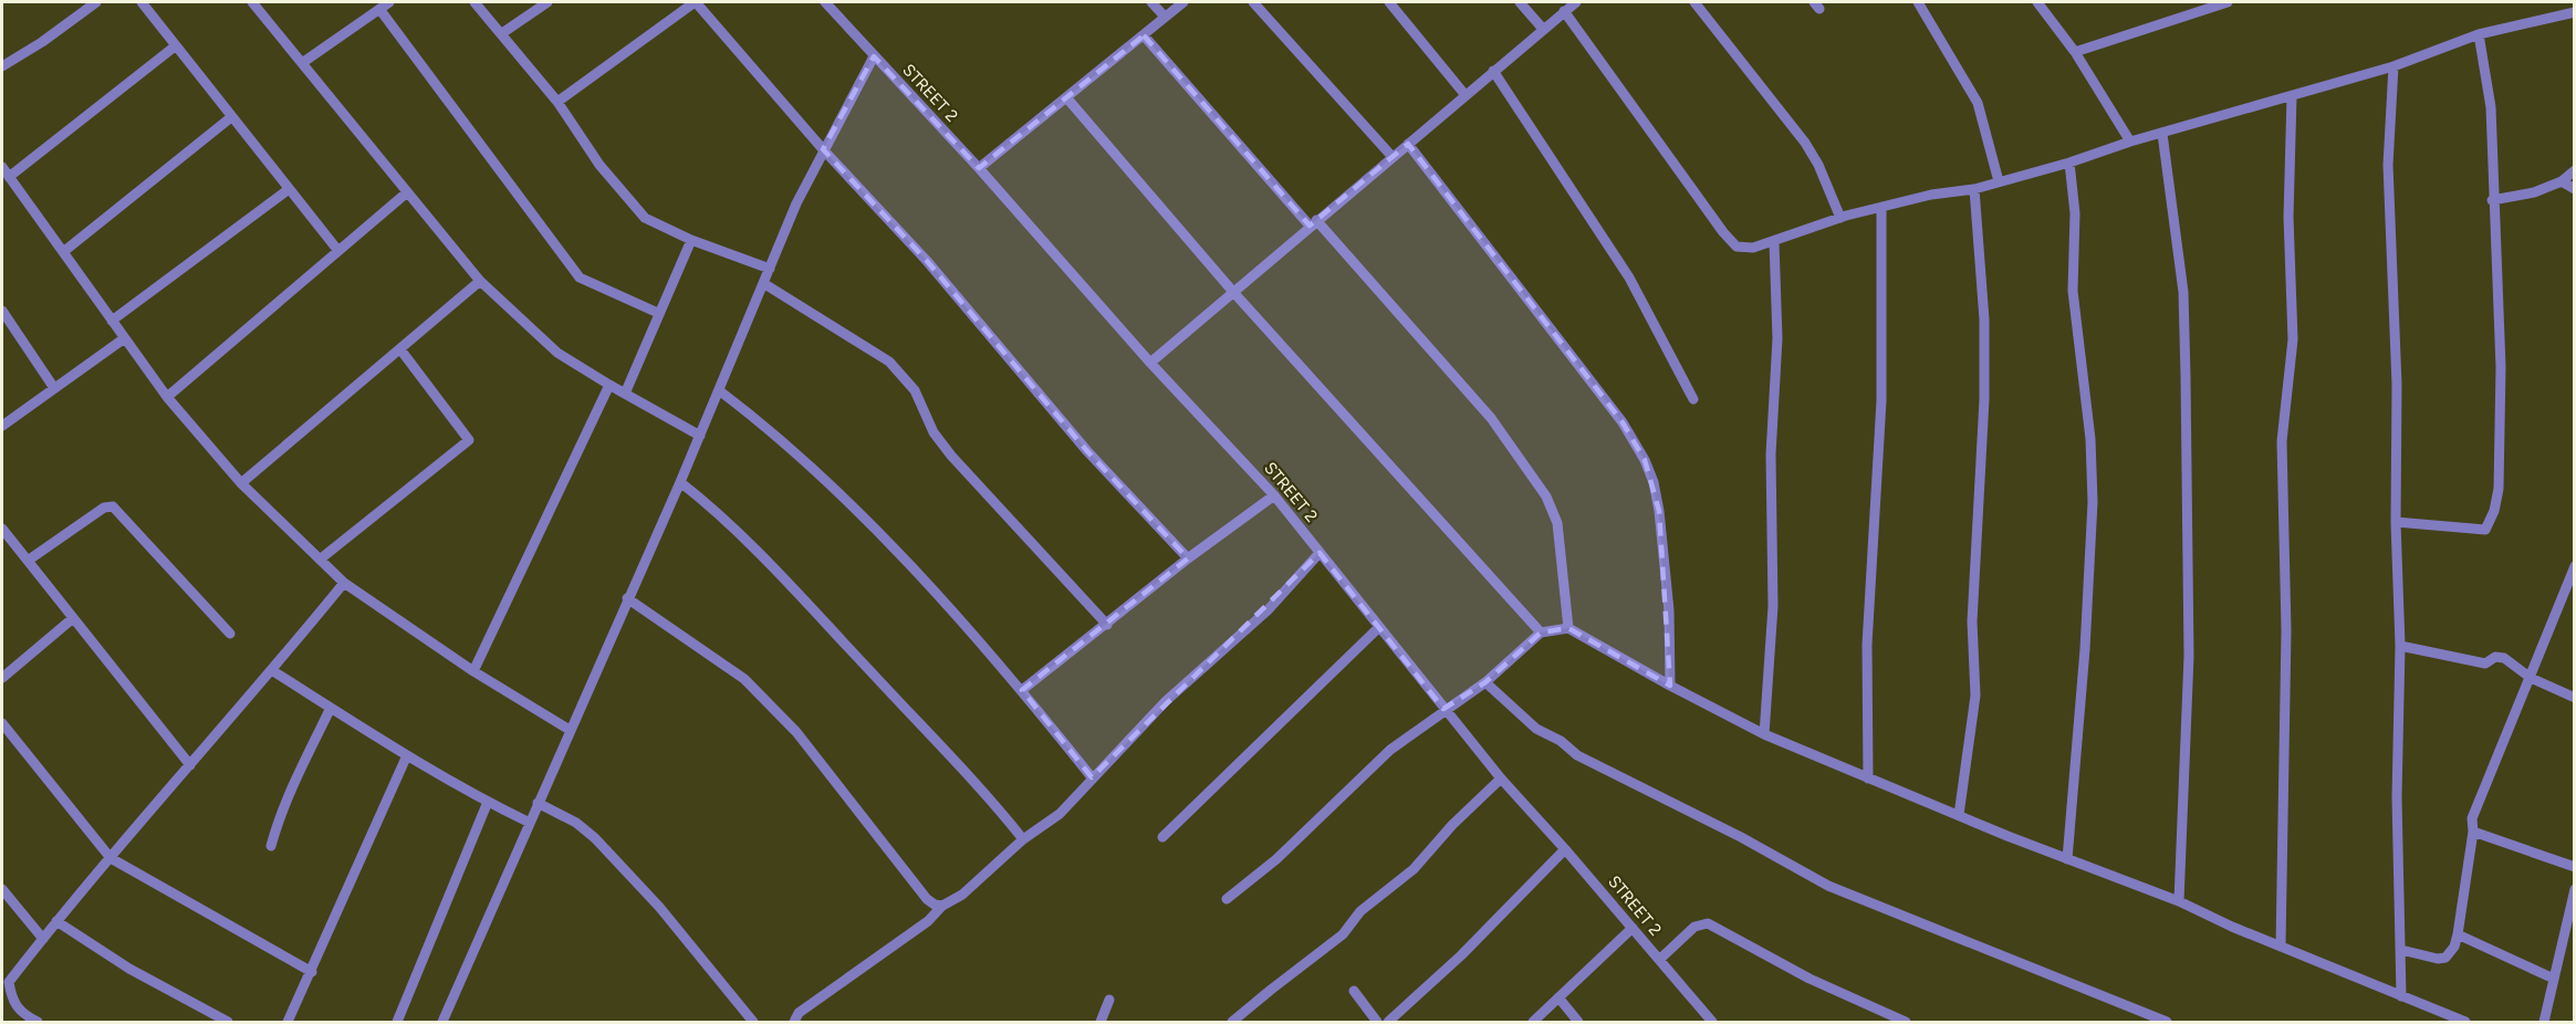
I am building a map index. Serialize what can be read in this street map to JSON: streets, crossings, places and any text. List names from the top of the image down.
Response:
{
  "streets": {
    "street": ["STREET 2"]
  }
}
